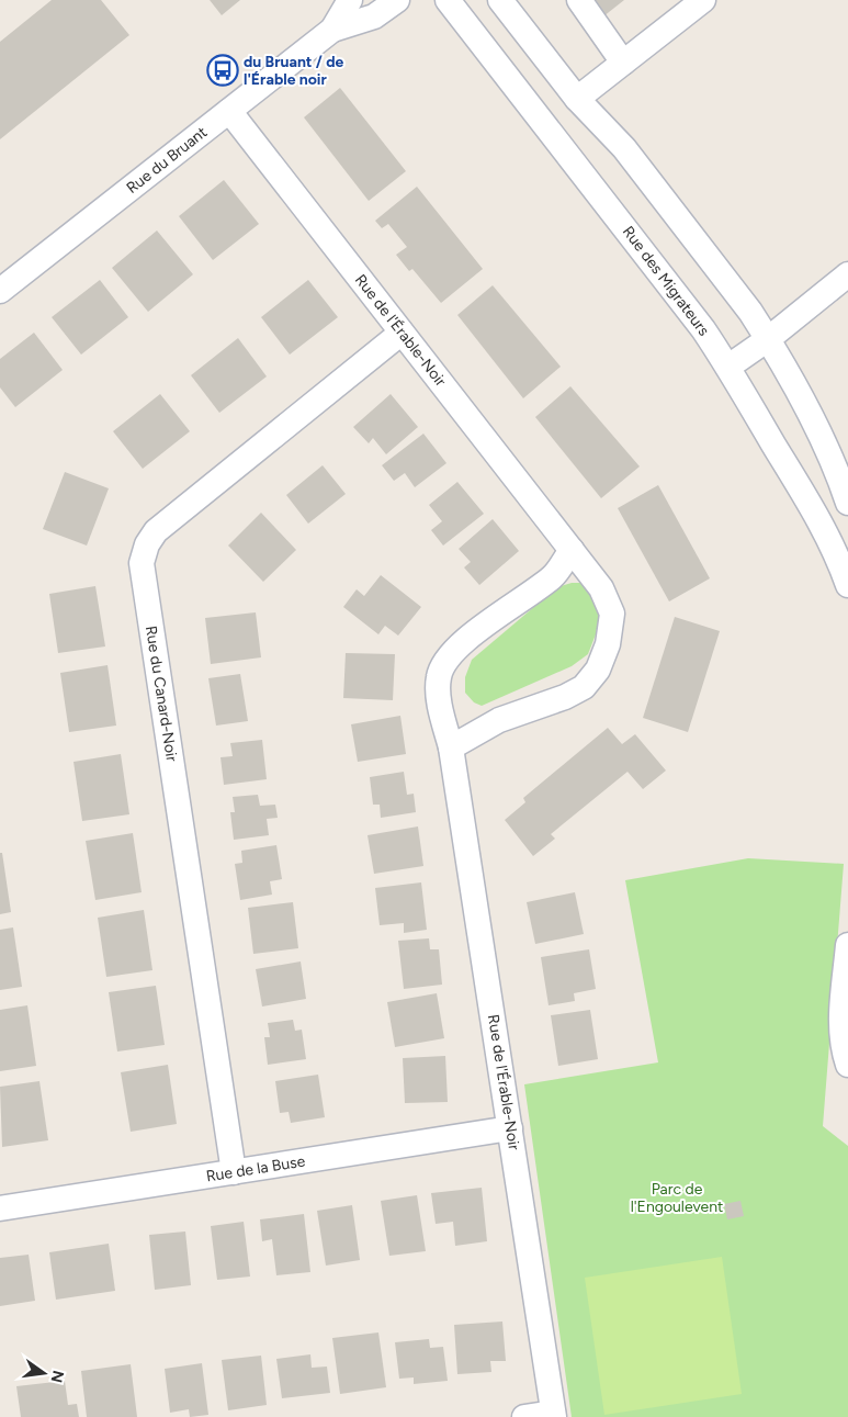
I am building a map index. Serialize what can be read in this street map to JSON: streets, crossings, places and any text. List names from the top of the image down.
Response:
{
  "streets": {
    "street": [
      "Rue du Bruant",
      "Rue des Migrateurs",
      "Rue de l'Érable-Noir",
      "Rue du Canard-Noir",
      "Rue de la Buse"
    ]
  },
  "crossings": [
    ["Rue du Bruant", "Rue de l'Érable-Noir"],
    ["Rue de l'Érable-Noir", "Rue du Canard-Noir"],
    ["Rue de l'Érable-Noir", "Rue de la Buse"],
    ["Rue du Canard-Noir", "Rue de la Buse"]
  ],
  "parks": ["Parc de l'Engoulevent"],
  "places": {
    "bus stop": ["du Bruant / de l'Érable noir"]
  },
  "north": "right"
}
